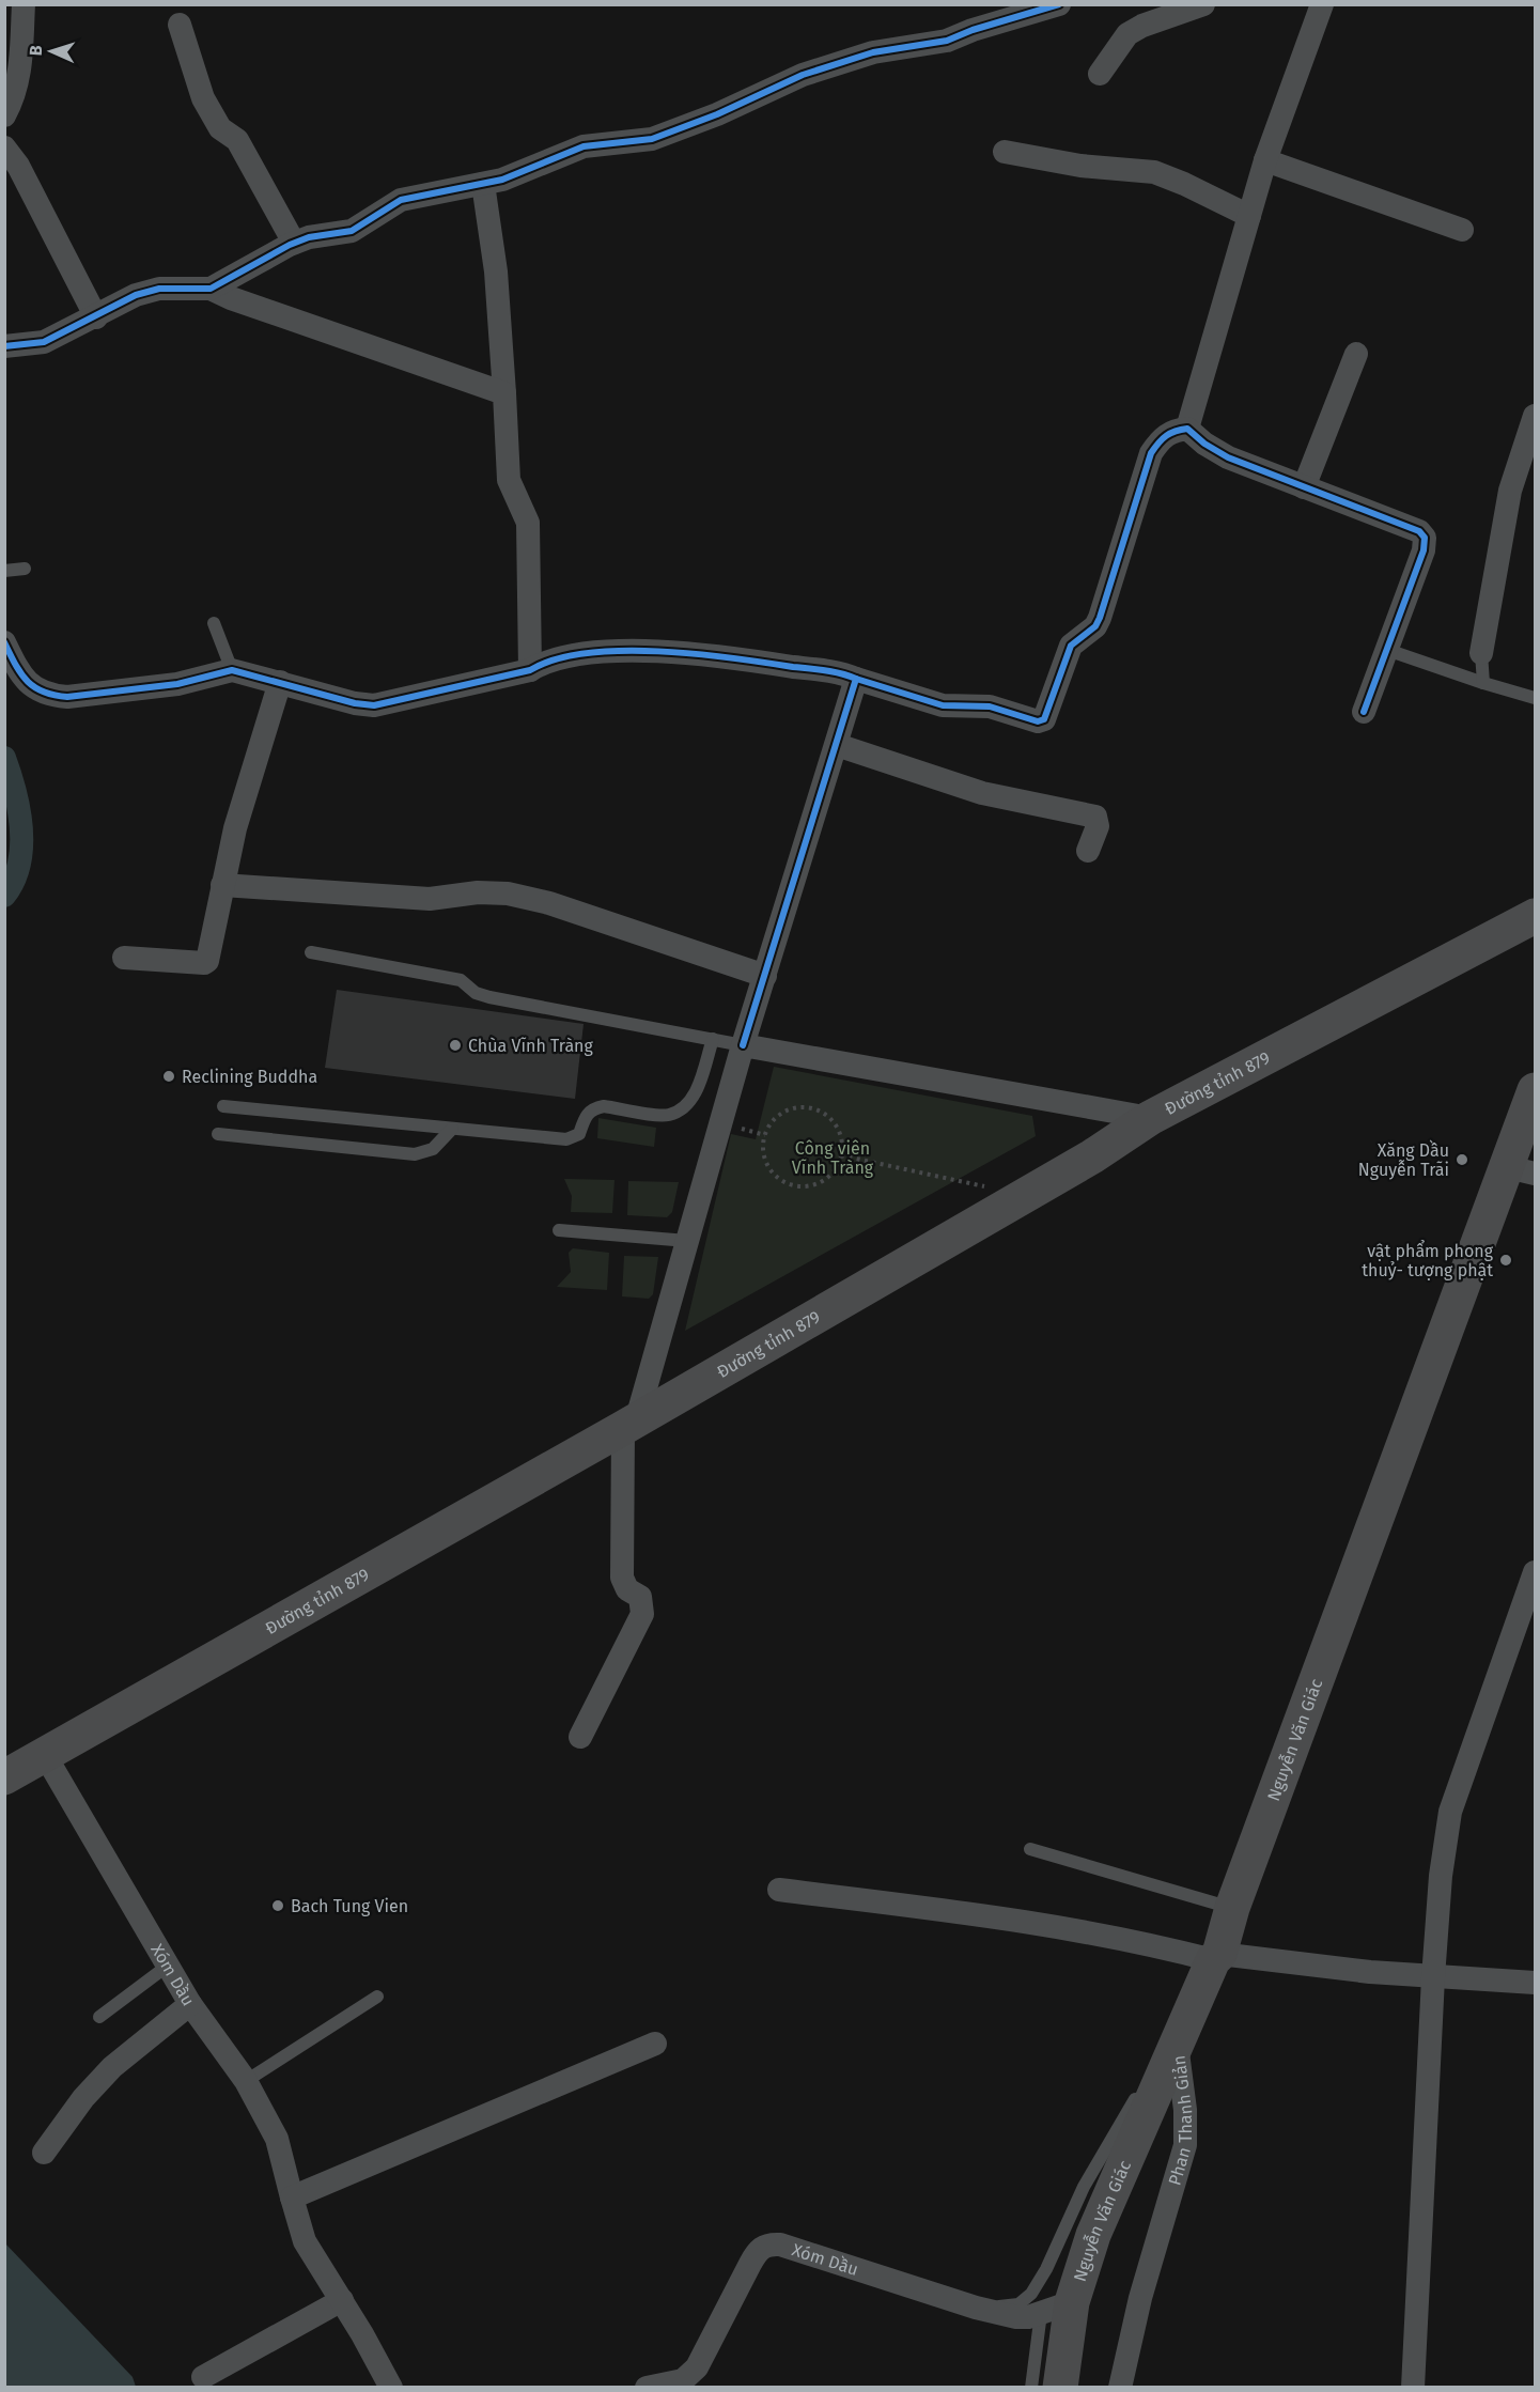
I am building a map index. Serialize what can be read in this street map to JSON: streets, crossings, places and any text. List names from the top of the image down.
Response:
{
  "streets": {
    "main road": ["Đường tỉnh 879", "Nguyễn Văn Giác"],
    "street": ["Xóm Dầu", "Phan Thanh Giản"]
  },
  "crossings": [
    ["Đường tỉnh 879", "Xóm Dầu"],
    ["Nguyễn Văn Giác", "Xóm Dầu"],
    ["Nguyễn Văn Giác", "Phan Thanh Giản"],
    ["Xóm Dầu", "Phan Thanh Giản"]
  ],
  "parks": ["Công viên Vĩnh Tràng"],
  "places": [
    "Chùa Vĩnh Tràng",
    "Reclining Buddha",
    "Xăng Dầu Nguyễn Trãi",
    "vật phẩm phong thuỷ- tượng phật",
    "Bach Tung Vien"
  ],
  "north": "left"
}
